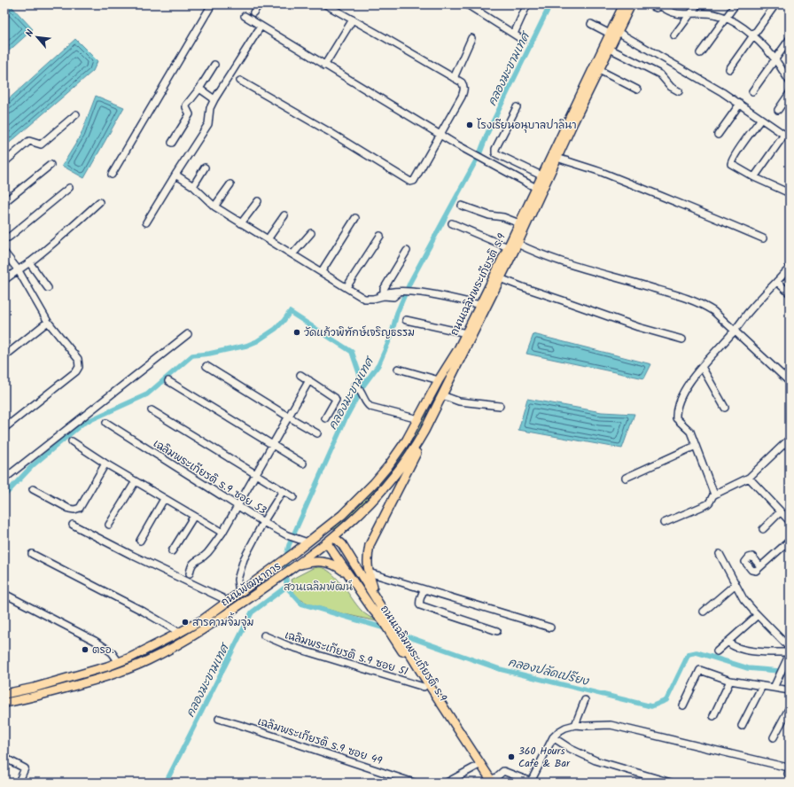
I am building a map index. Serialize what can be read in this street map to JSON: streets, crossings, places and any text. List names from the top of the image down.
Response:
{
  "streets": {
    "main road": ["ถนนเฉลิมพระเกียรติ ร.9", "ถนนพัฒนาการ"],
    "street": ["เฉลิมพระเกียรติ ร.9 ซอย 53", "เฉลิมพระเกียรติ ร.9 ซอย 51", "เฉลิมพระเกียรติ ร.9 ซอย 49"]
  },
  "crossings": [
    ["ถนนเฉลิมพระเกียรติ ร.9", "เฉลิมพระเกียรติ ร.9 ซอย 53"],
    ["ถนนเฉลิมพระเกียรติ ร.9", "ถนนพัฒนาการ"],
    ["ถนนเฉลิมพระเกียรติ ร.9", "เฉลิมพระเกียรติ ร.9 ซอย 51"],
    ["เฉลิมพระเกียรติ ร.9 ซอย 53", "ถนนพัฒนาการ"]
  ],
  "water": ["คลองมะขามเทศ", "คลองปลัดเปรียง"],
  "parks": ["สวนเฉลิมพัฒน์"],
  "places": [
    "โรงเรียนอนุบาลปาลินา",
    "วัดแก้วพิทักษ์เจริญธรรม",
    "สารคามจิ้มจุ่ม",
    "ตรอ.",
    "360 Hours Cafe & Bar"
  ],
  "north": "top left"
}
